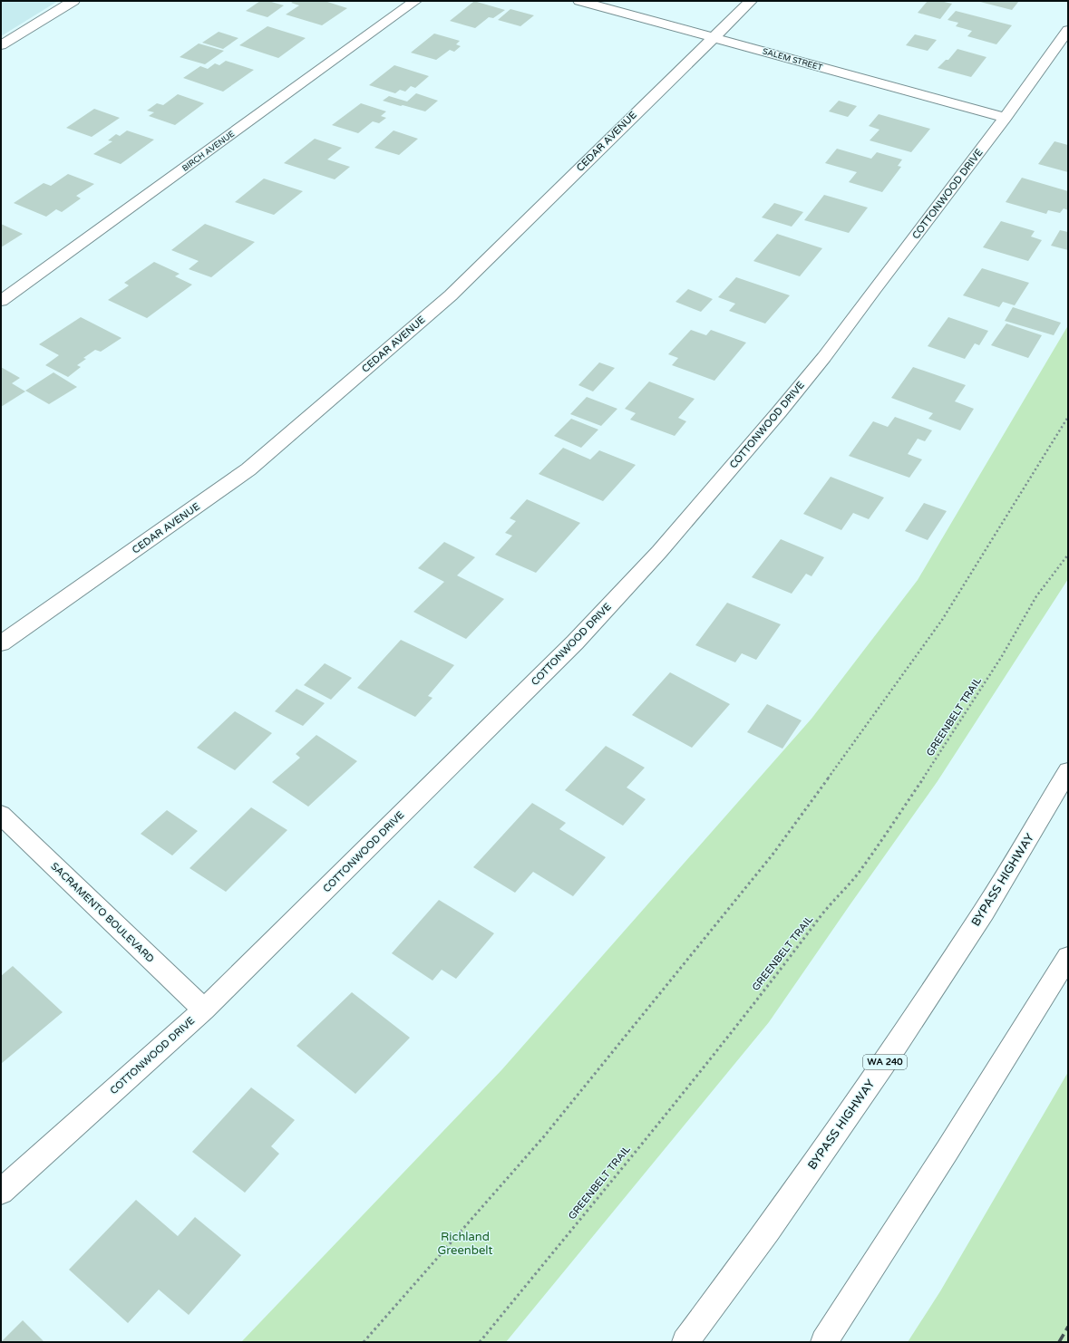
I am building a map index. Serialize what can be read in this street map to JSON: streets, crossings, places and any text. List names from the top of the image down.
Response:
{
  "streets": {
    "main road": [
      "SALEM STREET",
      "CEDAR AVENUE",
      "BIRCH AVENUE",
      "COTTONWOOD DRIVE",
      "BYPASS HIGHWAY",
      "SACRAMENTO BOULEVARD",
      "WA 240"
    ],
    "path": ["GREENBELT TRAIL"]
  },
  "crossings": [
    ["SALEM STREET", "CEDAR AVENUE"],
    ["SALEM STREET", "COTTONWOOD DRIVE"],
    ["COTTONWOOD DRIVE", "SACRAMENTO BOULEVARD"]
  ],
  "parks": ["Richland Greenbelt"]
}
